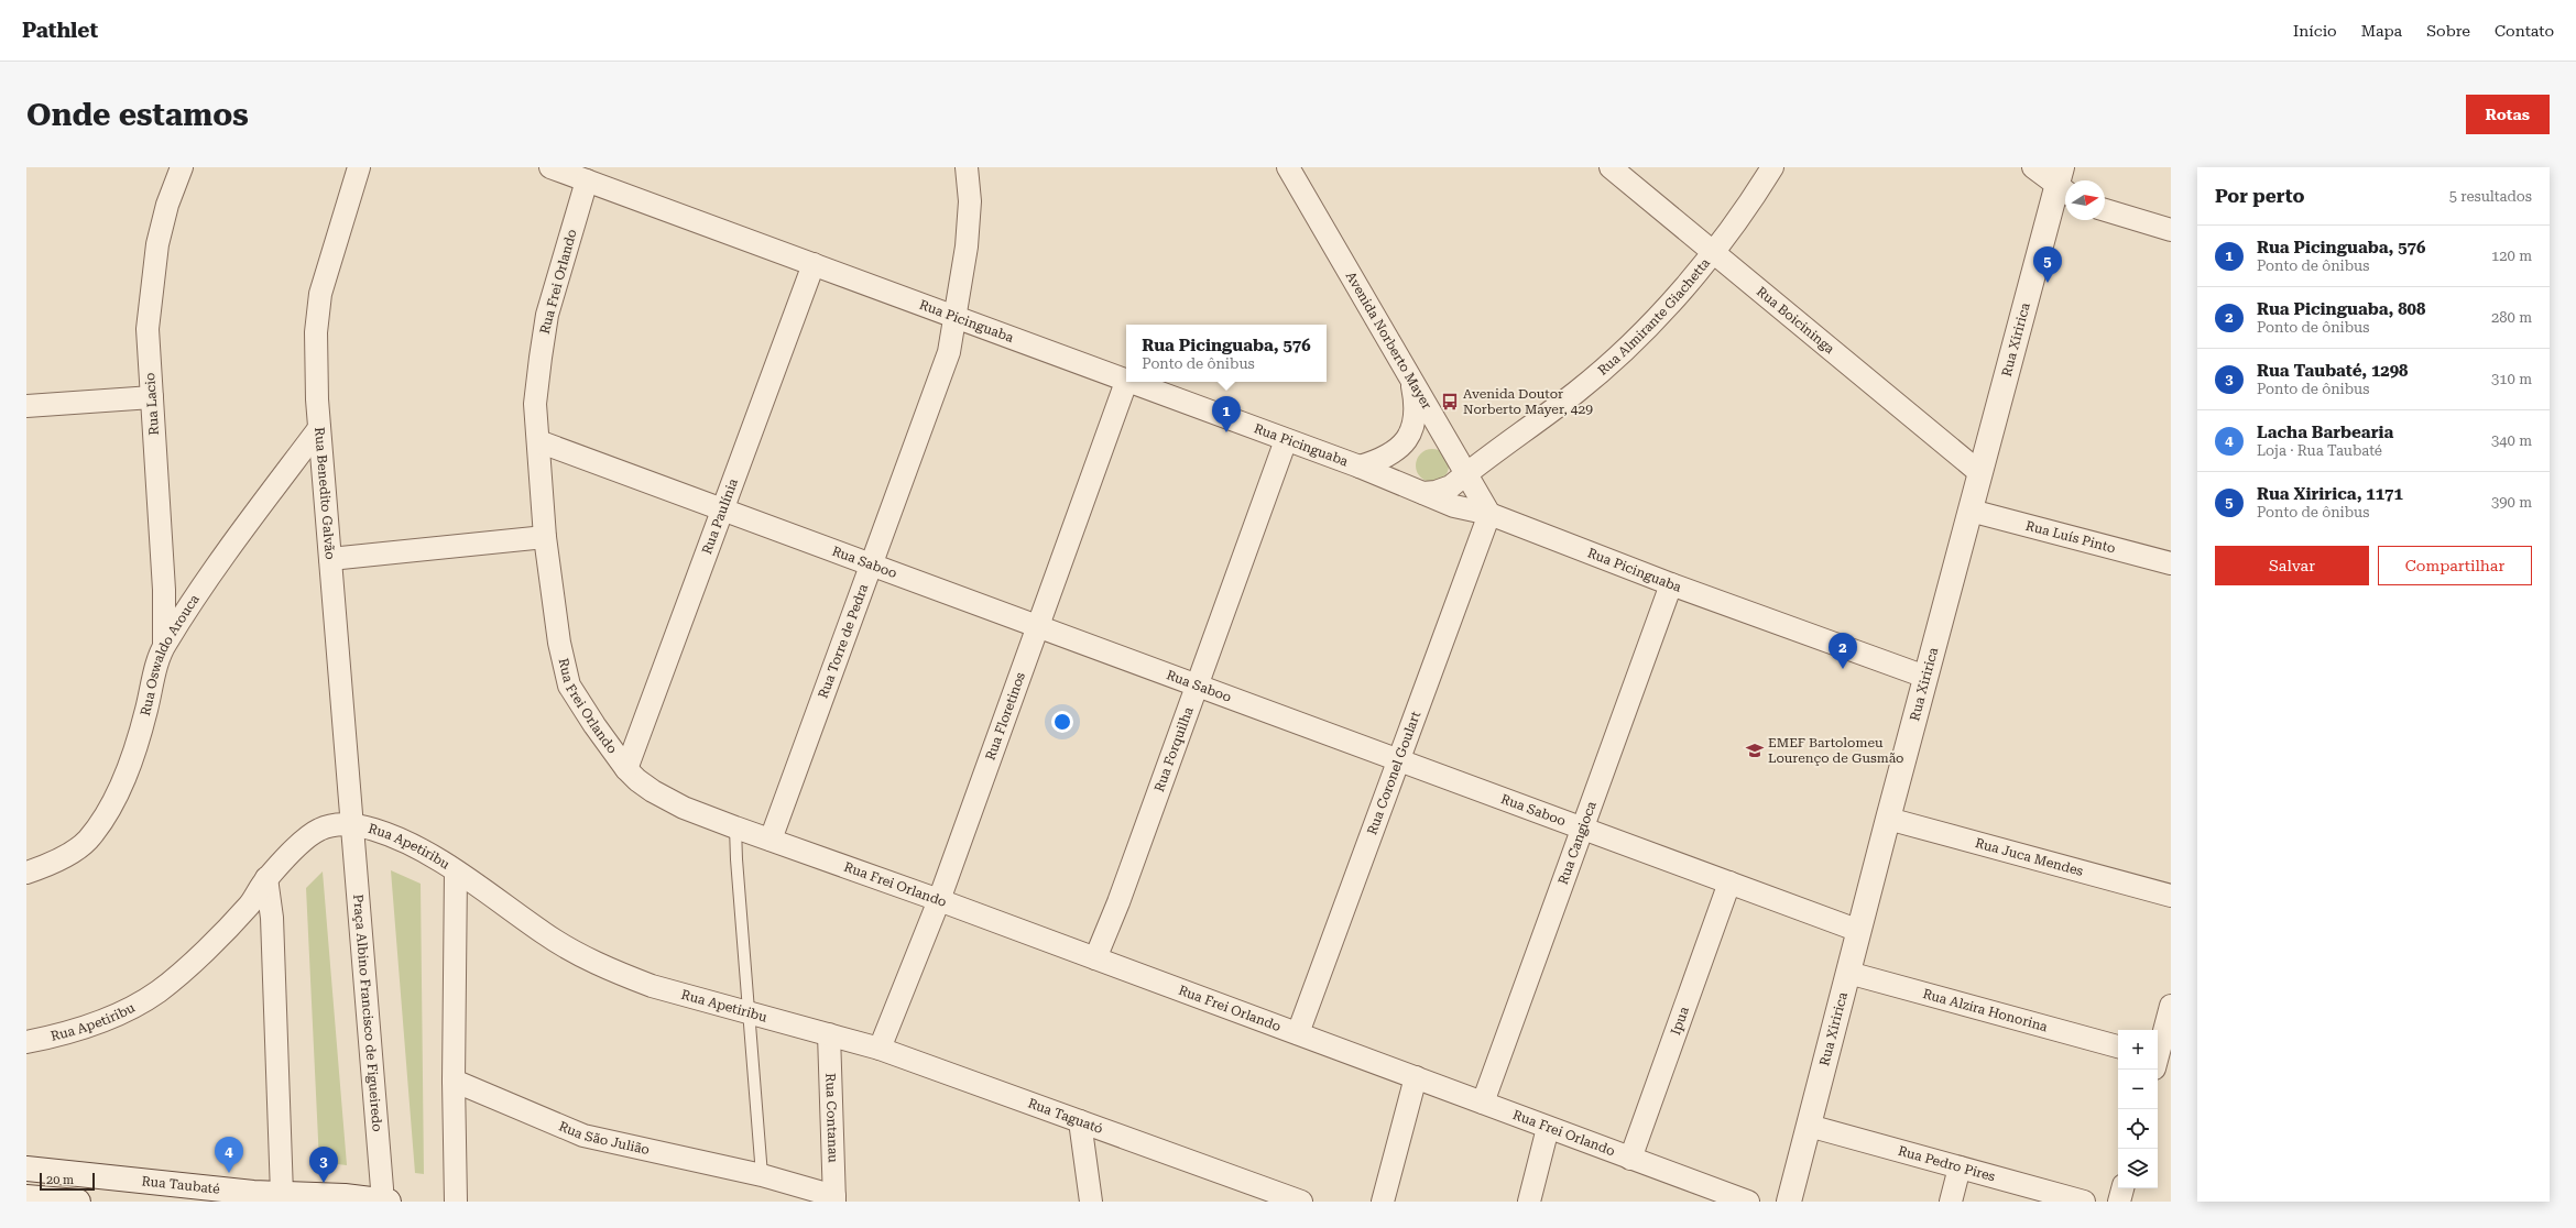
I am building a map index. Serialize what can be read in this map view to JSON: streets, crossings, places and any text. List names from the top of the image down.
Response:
{
  "streets": {
    "street": [
      "Rua Frei Orlando",
      "Rua Almirante Giachetta",
      "Rua Picinguaba",
      "Rua Boicininga",
      "Avenida Norberto Mayer",
      "Rua Xiririca",
      "Rua Lacio",
      "Rua Benedito Galvão",
      "Rua Paulínia",
      "Rua Luís Pinto",
      "Rua Saboo",
      "Rua Torre de Pedra",
      "Rua Oswaldo Arouca",
      "Rua Floretinos",
      "Rua Forquilha",
      "Rua Coronel Goulart",
      "Rua Cangioca",
      "Rua Apetiribu",
      "Rua Juca Mendes",
      "Rua Alzira Honorina",
      "Praça Albino Francisco de Figueiredo",
      "Ipua",
      "Rua Taguató",
      "Rua Contanau",
      "Rua São Julião",
      "Rua Pedro Pires",
      "Rua Taubaté"
    ]
  },
  "crossings": [
    ["Rua Frei Orlando", "Rua Picinguaba"],
    ["Rua Frei Orlando", "Rua Paulínia"],
    ["Rua Frei Orlando", "Rua Saboo"],
    ["Rua Frei Orlando", "Rua Torre de Pedra"],
    ["Rua Frei Orlando", "Rua Floretinos"],
    ["Rua Frei Orlando", "Rua Forquilha"],
    ["Rua Frei Orlando", "Rua Coronel Goulart"],
    ["Rua Frei Orlando", "Rua Cangioca"],
    ["Rua Frei Orlando", "Ipua"],
    ["Rua Almirante Giachetta", "Rua Picinguaba"],
    ["Rua Almirante Giachetta", "Rua Boicininga"],
    ["Rua Almirante Giachetta", "Avenida Norberto Mayer"],
    ["Rua Picinguaba", "Avenida Norberto Mayer"],
    ["Rua Picinguaba", "Rua Xiririca"],
    ["Rua Picinguaba", "Rua Paulínia"],
    ["Rua Picinguaba", "Rua Torre de Pedra"],
    ["Rua Picinguaba", "Rua Floretinos"],
    ["Rua Picinguaba", "Rua Forquilha"],
    ["Rua Picinguaba", "Rua Coronel Goulart"],
    ["Rua Picinguaba", "Rua Cangioca"],
    ["Rua Boicininga", "Rua Xiririca"],
    ["Avenida Norberto Mayer", "Rua Coronel Goulart"],
    ["Rua Xiririca", "Rua Luís Pinto"],
    ["Rua Xiririca", "Rua Saboo"],
    ["Rua Xiririca", "Rua Juca Mendes"],
    ["Rua Xiririca", "Rua Alzira Honorina"],
    ["Rua Xiririca", "Rua Pedro Pires"],
    ["Rua Lacio", "Rua Oswaldo Arouca"],
    ["Rua Benedito Galvão", "Rua Oswaldo Arouca"],
    ["Rua Benedito Galvão", "Rua Apetiribu"],
    ["Rua Benedito Galvão", "Praça Albino Francisco de Figueiredo"],
    ["Rua Paulínia", "Rua Saboo"],
    ["Rua Saboo", "Rua Torre de Pedra"],
    ["Rua Saboo", "Rua Floretinos"],
    ["Rua Saboo", "Rua Forquilha"],
    ["Rua Saboo", "Rua Coronel Goulart"],
    ["Rua Saboo", "Rua Cangioca"],
    ["Rua Saboo", "Ipua"],
    ["Rua Floretinos", "Rua Taguató"],
    ["Rua Apetiribu", "Praça Albino Francisco de Figueiredo"],
    ["Rua Apetiribu", "Rua Taguató"],
    ["Rua Apetiribu", "Rua Contanau"],
    ["Praça Albino Francisco de Figueiredo", "Rua Taubaté"],
    ["Rua Taguató", "Rua Contanau"],
    ["Rua Contanau", "Rua São Julião"]
  ],
  "places": {
    "bus stop": ["Avenida Doutor Norberto Mayer, 429"],
    "school or university": ["EMEF Bartolomeu Lourenço de Gusmão"]
  },
  "scale_bar": "20 m",
  "north": "right",
  "page": {
    "header": "Pathlet",
    "nav": [
      "Início",
      "Mapa",
      "Sobre",
      "Contato"
    ],
    "buttons": [
      "Rotas",
      ["Salvar", "Compartilhar"]
    ],
    "title": "Onde estamos",
    "heading": ["Por perto", "5 resultados"],
    "list": [
      {
        "mark": "1",
        "name": "Rua Picinguaba, 576",
        "note": "Ponto de ônibus",
        "value": "120 m"
      },
      {
        "mark": "2",
        "name": "Rua Picinguaba, 808",
        "note": "Ponto de ônibus",
        "value": "280 m"
      },
      {
        "mark": "3",
        "name": "Rua Taubaté, 1298",
        "note": "Ponto de ônibus",
        "value": "310 m"
      },
      {
        "mark": "4",
        "name": "Lacha Barbearia",
        "note": "Loja · Rua Taubaté",
        "value": "340 m"
      },
      {
        "mark": "5",
        "name": "Rua Xiririca, 1171",
        "note": "Ponto de ônibus",
        "value": "390 m"
      }
    ],
    "pins": [
      "5",
      "1",
      "2",
      "4",
      "3"
    ],
    "popup": ["Rua Picinguaba, 576", "Ponto de ônibus"],
    "map_buttons": ["+", "−"],
    "scale": "20 m"
  }
}
